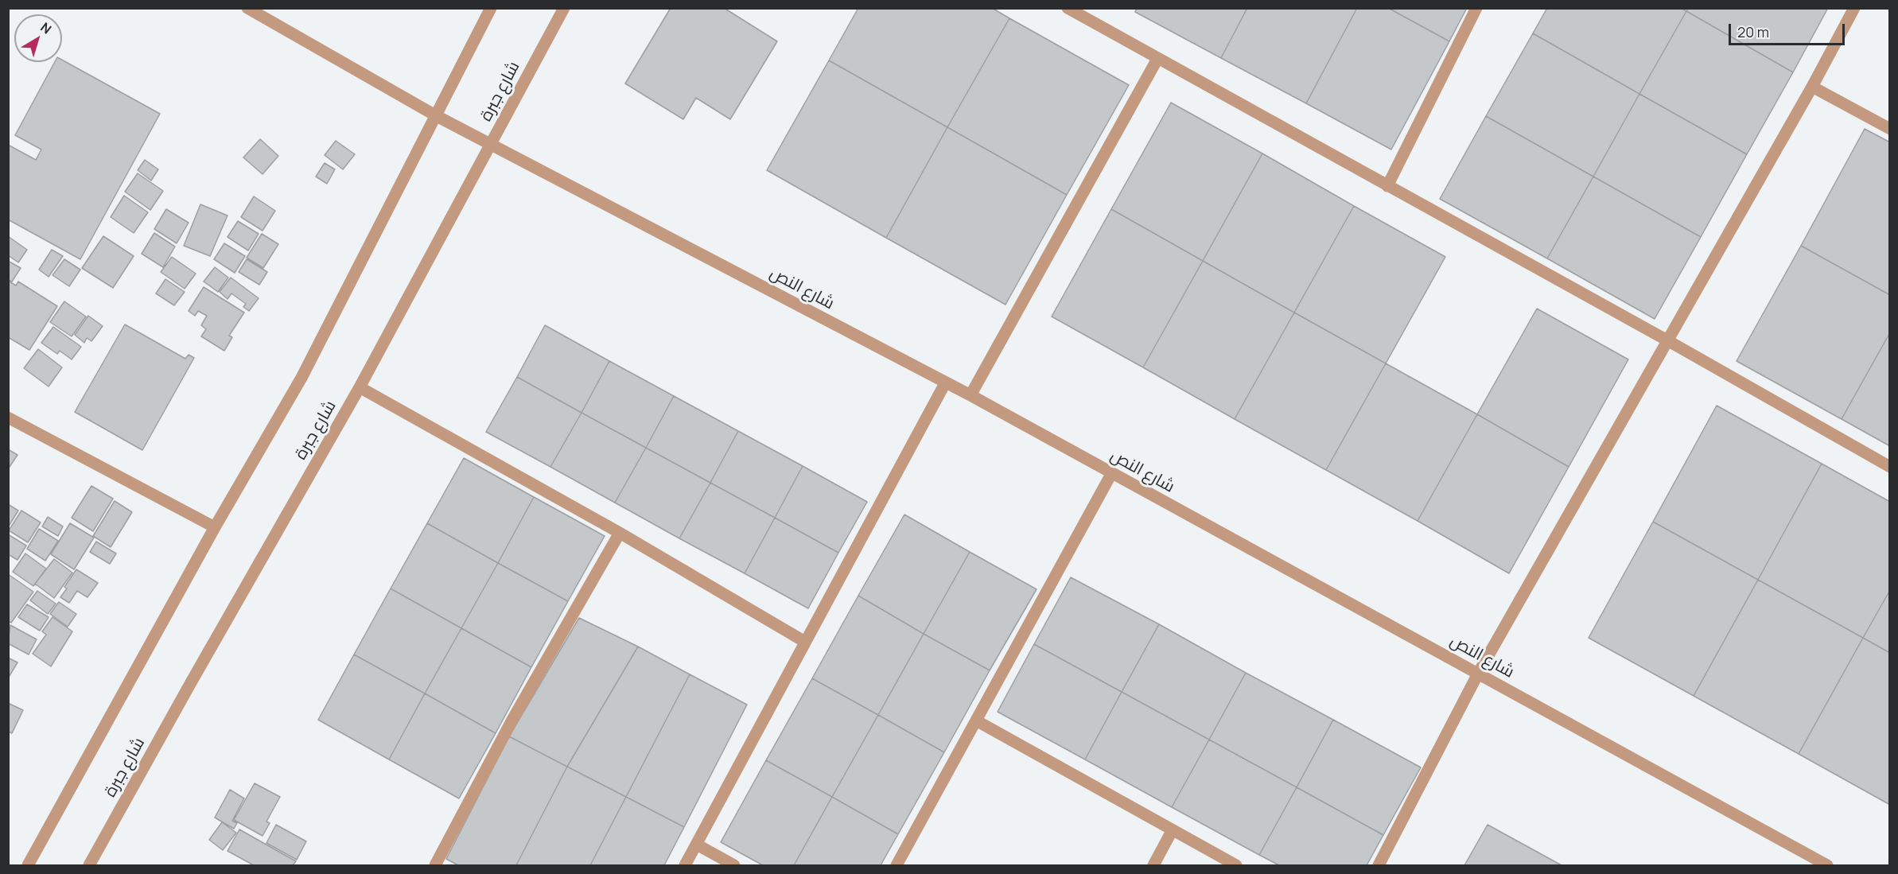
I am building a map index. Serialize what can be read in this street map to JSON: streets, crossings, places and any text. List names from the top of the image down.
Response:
{
  "streets": {
    "street": ["شارع جبرة", "شارع النص"]
  },
  "crossings": [
    ["شارع جبرة", "شارع النص"]
  ],
  "scale_bar": "20 m",
  "north": "top right"
}
